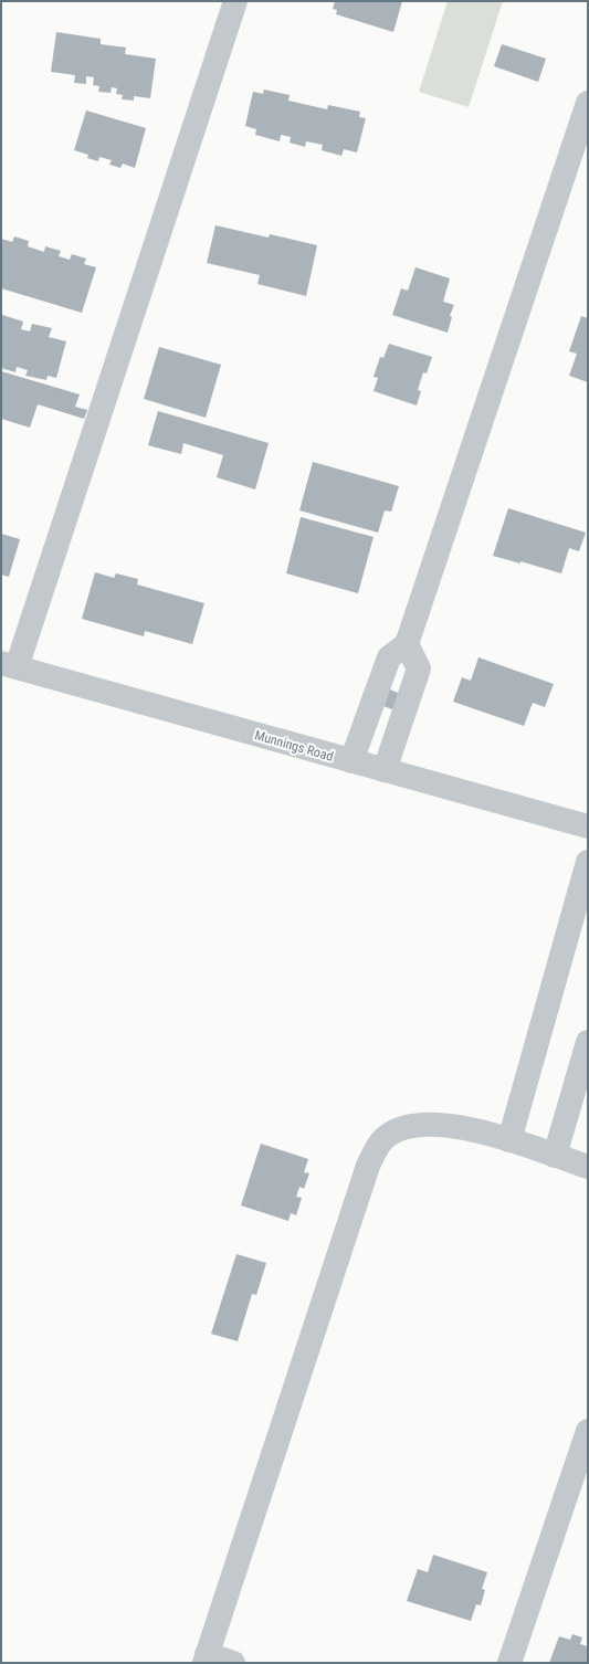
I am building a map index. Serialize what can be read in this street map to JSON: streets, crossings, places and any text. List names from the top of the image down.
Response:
{
  "streets": {
    "street": ["Munnings Road"]
  }
}
